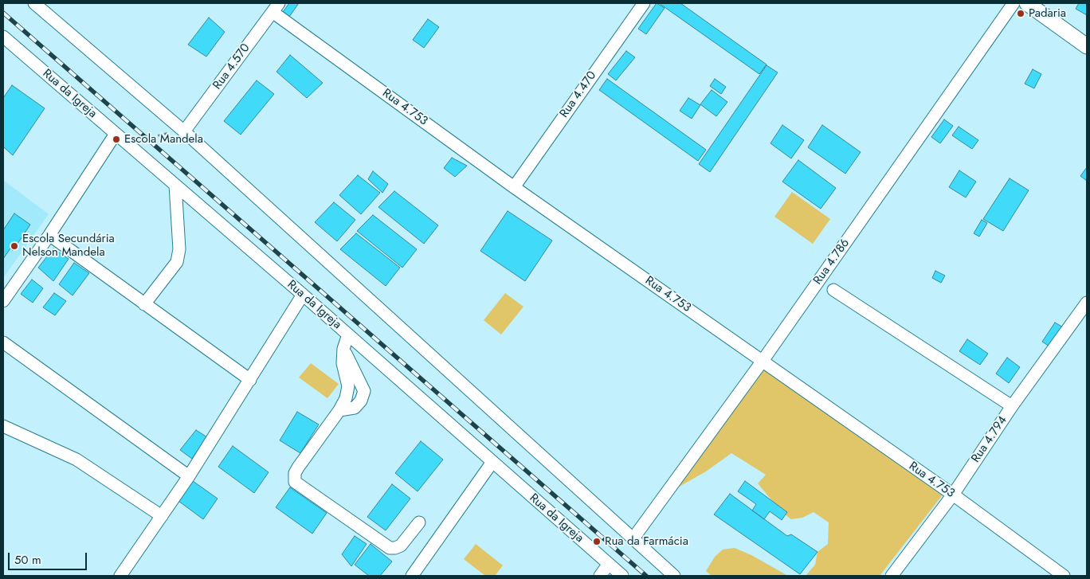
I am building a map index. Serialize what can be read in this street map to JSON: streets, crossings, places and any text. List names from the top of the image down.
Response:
{
  "streets": {
    "street": [
      "Rua 4.570",
      "Rua da Igreja",
      "Rua 4.470",
      "Rua 4.753",
      "Rua 4.786",
      "Rua 4.794"
    ]
  },
  "crossings": [
    ["Rua 4.570", "Rua 4.753"],
    ["Rua 4.470", "Rua 4.753"],
    ["Rua 4.753", "Rua 4.786"],
    ["Rua 4.753", "Rua 4.794"]
  ],
  "places": [
    "Padaria",
    "Escola Mandela",
    "Escola Secundária Nelson Mandela",
    "Rua da Farmácia"
  ],
  "scale_bar": "50 m"
}
